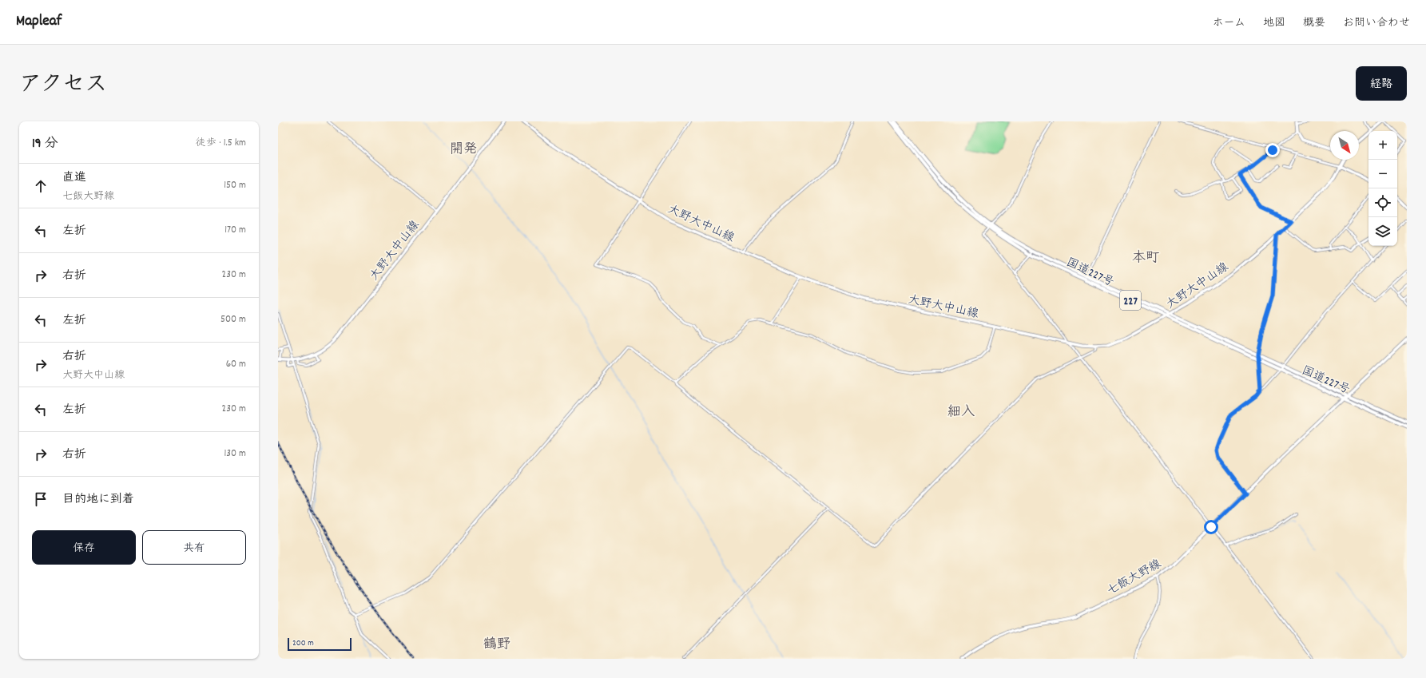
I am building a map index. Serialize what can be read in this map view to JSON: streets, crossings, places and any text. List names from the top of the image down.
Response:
{
  "streets": {
    "highway": ["国道227号", "227"],
    "main road": ["大野大中山線", "七飯大野線"]
  },
  "crossings": [
    ["大野大中山線", "国道227号"],
    ["国道227号", "七飯大野線"]
  ],
  "districts": [
    "開発",
    "本町",
    "細入",
    "鶴野"
  ],
  "scale_bar": "200 m",
  "north": "bottom right",
  "page": {
    "header": "Mapleaf",
    "nav": [
      "ホーム",
      "地図",
      "概要",
      "お問い合わせ"
    ],
    "title": "アクセス",
    "buttons": [
      "経路",
      ["保存", "共有"]
    ],
    "heading": ["19 分", "徒歩 · 1.5 km"],
    "map_buttons": ["+", "−"],
    "list": [
      ["直進", "七飯大野線", "150 m"],
      ["左折", "170 m"],
      ["右折", "230 m"],
      ["左折", "500 m"],
      ["右折", "大野大中山線", "60 m"],
      ["左折", "230 m"],
      ["右折", "130 m"],
      "目的地に到着"
    ],
    "scale": "200 m"
  }
}
